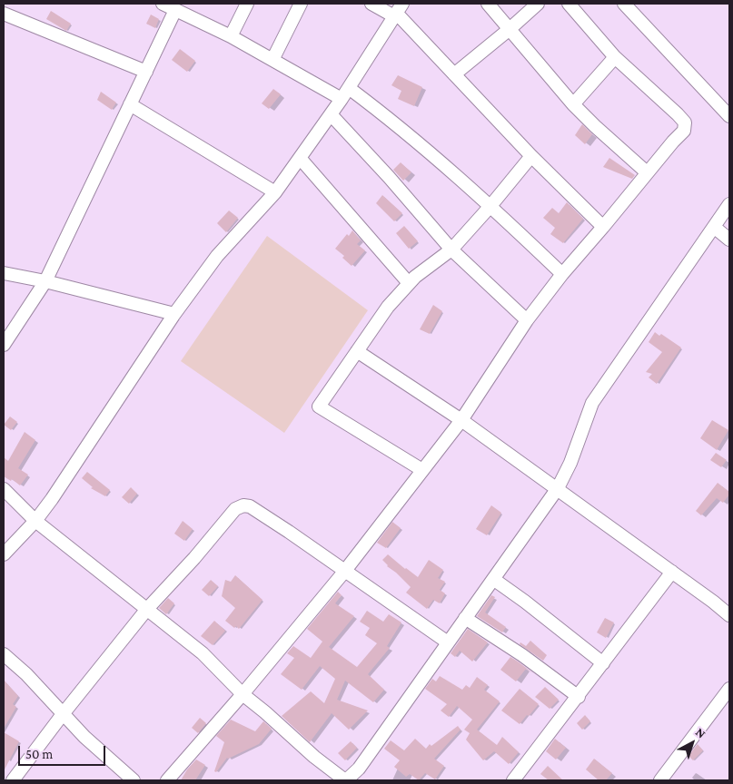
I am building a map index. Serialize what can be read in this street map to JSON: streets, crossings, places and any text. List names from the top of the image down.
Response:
{
  "scale_bar": "50 m",
  "north": "top right"
}
